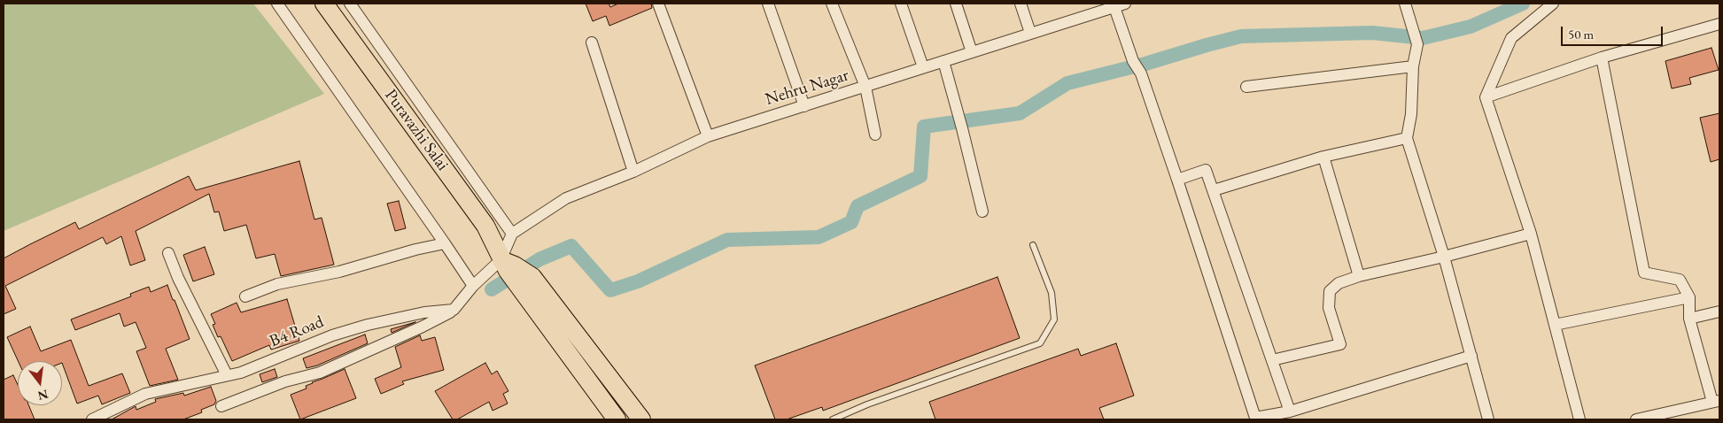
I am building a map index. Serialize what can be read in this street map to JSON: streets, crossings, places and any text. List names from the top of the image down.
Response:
{
  "streets": {
    "main road": ["Puravazhi Salai"],
    "street": ["Nehru Nagar", "B4 Road"]
  },
  "scale_bar": "50 m",
  "north": "bottom"
}
